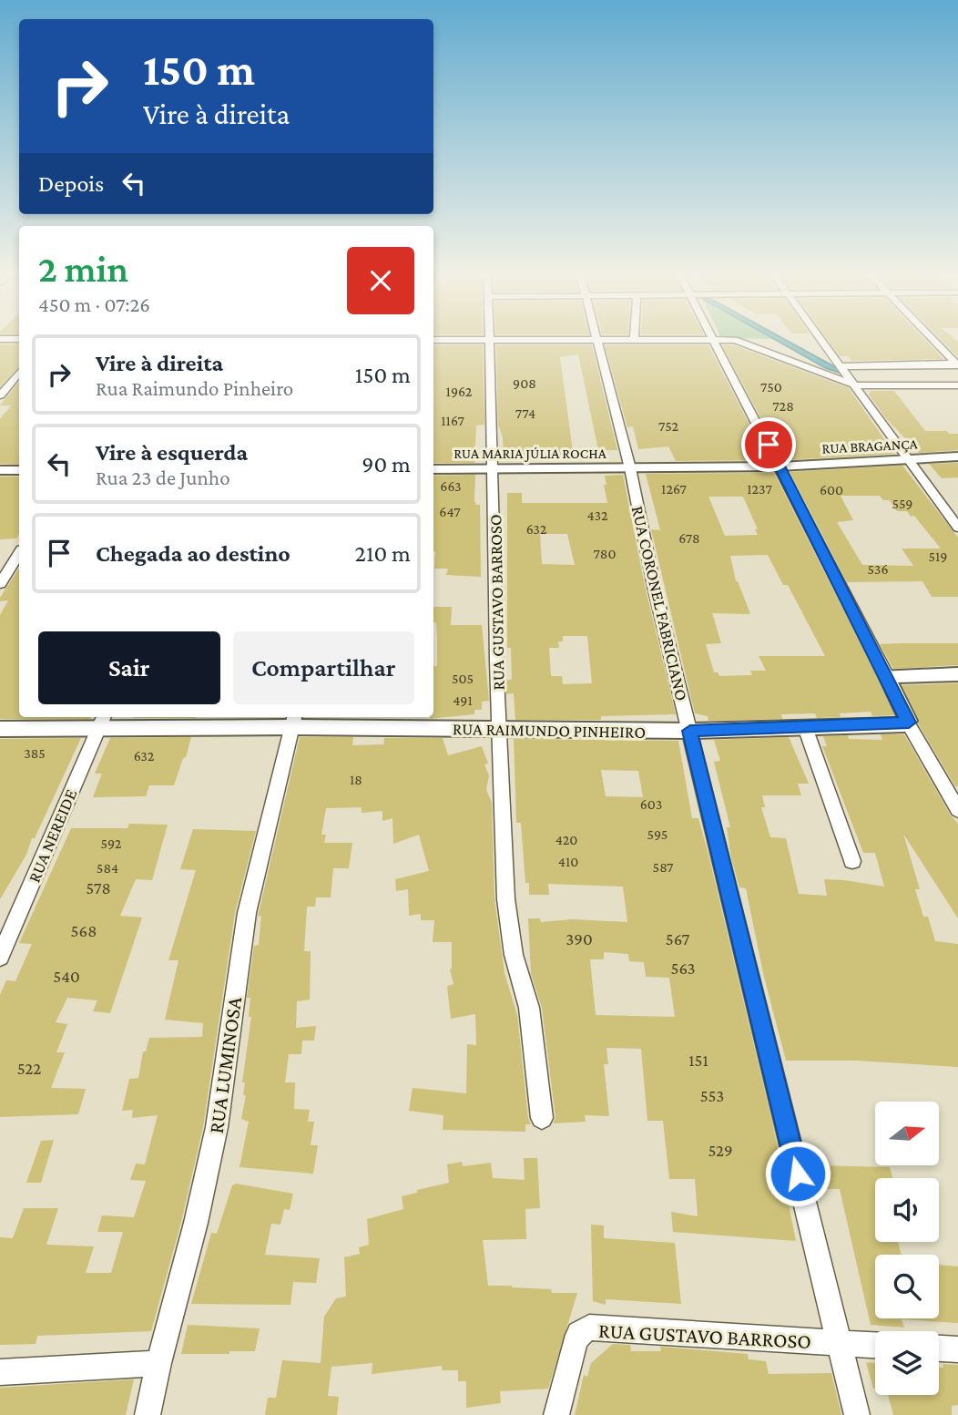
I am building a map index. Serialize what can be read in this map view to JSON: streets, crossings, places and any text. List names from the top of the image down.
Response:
{
  "streets": {
    "street": [
      "RUA BRAGANÇA",
      "RUA MARIA JÚLIA ROCHA",
      "RUA GUSTAVO BARROSO",
      "RUA CORONEL FABRICIANO",
      "RUA RAIMUNDO PINHEIRO",
      "RUA NEREIDE",
      "RUA LUMINOSA"
    ]
  },
  "crossings": [
    ["RUA BRAGANÇA", "RUA MARIA JÚLIA ROCHA"],
    ["RUA BRAGANÇA", "RUA CORONEL FABRICIANO"],
    ["RUA MARIA JÚLIA ROCHA", "RUA GUSTAVO BARROSO"],
    ["RUA MARIA JÚLIA ROCHA", "RUA CORONEL FABRICIANO"],
    ["RUA GUSTAVO BARROSO", "RUA CORONEL FABRICIANO"],
    ["RUA GUSTAVO BARROSO", "RUA RAIMUNDO PINHEIRO"],
    ["RUA CORONEL FABRICIANO", "RUA RAIMUNDO PINHEIRO"],
    ["RUA RAIMUNDO PINHEIRO", "RUA NEREIDE"],
    ["RUA RAIMUNDO PINHEIRO", "RUA LUMINOSA"]
  ],
  "house_numbers": [
    "908",
    "750",
    "1962",
    "728",
    "774",
    "1167",
    "752",
    "663",
    "1267",
    "1237",
    "600",
    "559",
    "647",
    "432",
    "632",
    "678",
    "780",
    "519",
    "536",
    "505",
    "491",
    "385",
    "632",
    "18",
    "603",
    "595",
    "420",
    "592",
    "410",
    "587",
    "584",
    "578",
    "568",
    "390",
    "567",
    "563",
    "540",
    "151",
    "522",
    "553",
    "529"
  ],
  "north": "right",
  "page": {
    "turn": ["150 m", "Vire à direita"],
    "then": "Depois",
    "heading": ["2 min", "450 m · 07:26"],
    "list": [
      {
        "name": "Vire à direita",
        "note": "Rua Raimundo Pinheiro",
        "value": "150 m"
      },
      {
        "name": "Vire à esquerda",
        "note": "Rua 23 de Junho",
        "value": "90 m"
      },
      {
        "name": "Chegada ao destino",
        "value": "210 m"
      }
    ],
    "buttons": ["Sair", "Compartilhar"]
  }
}
